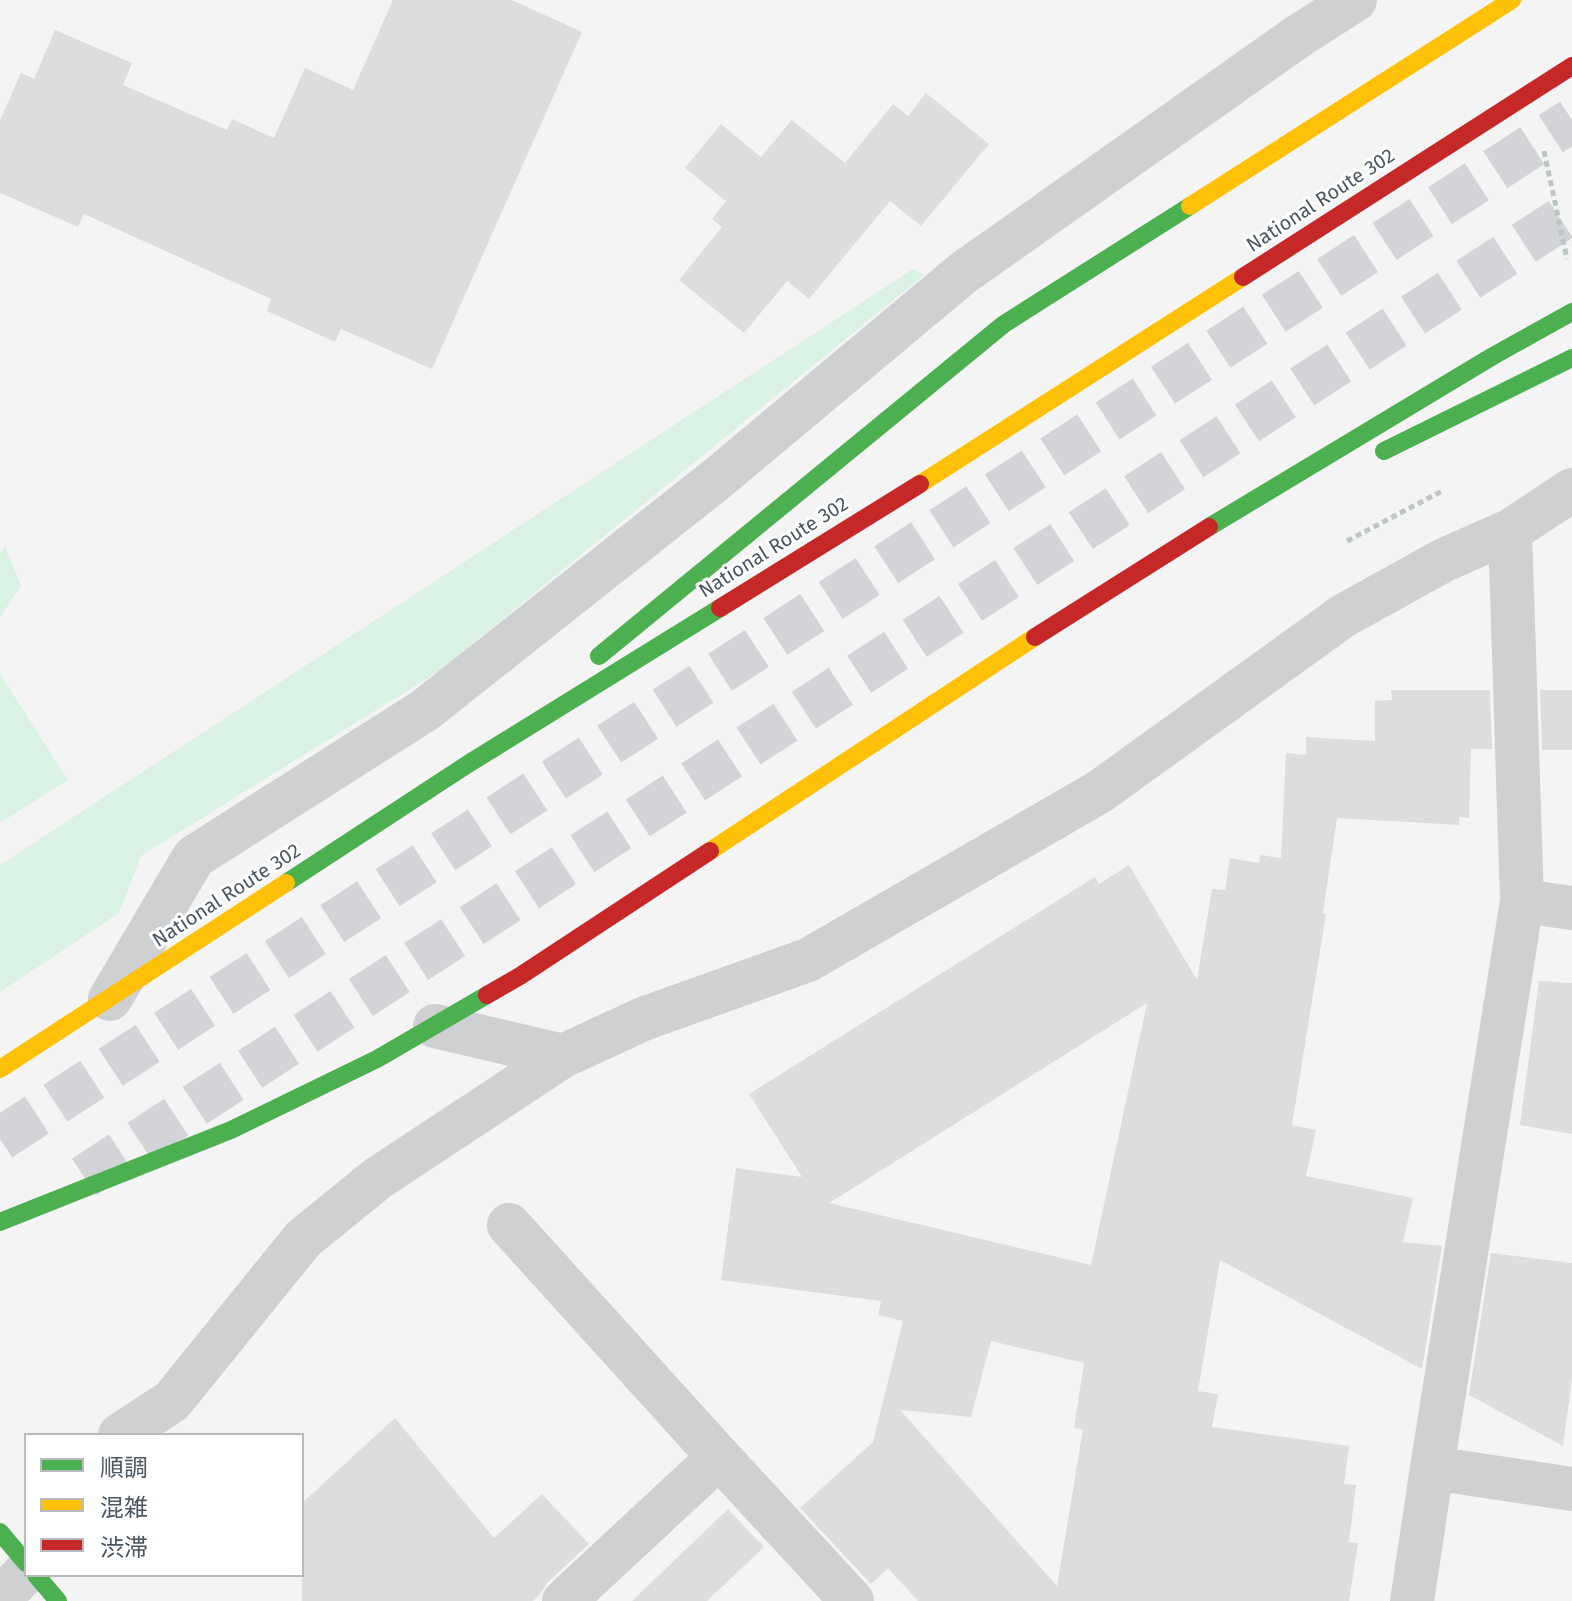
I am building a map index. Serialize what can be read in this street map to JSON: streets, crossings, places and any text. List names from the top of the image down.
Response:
{
  "streets": {
    "main road": ["National Route 302"]
  },
  "legend": ["順調", "混雑", "渋滞"]
}
